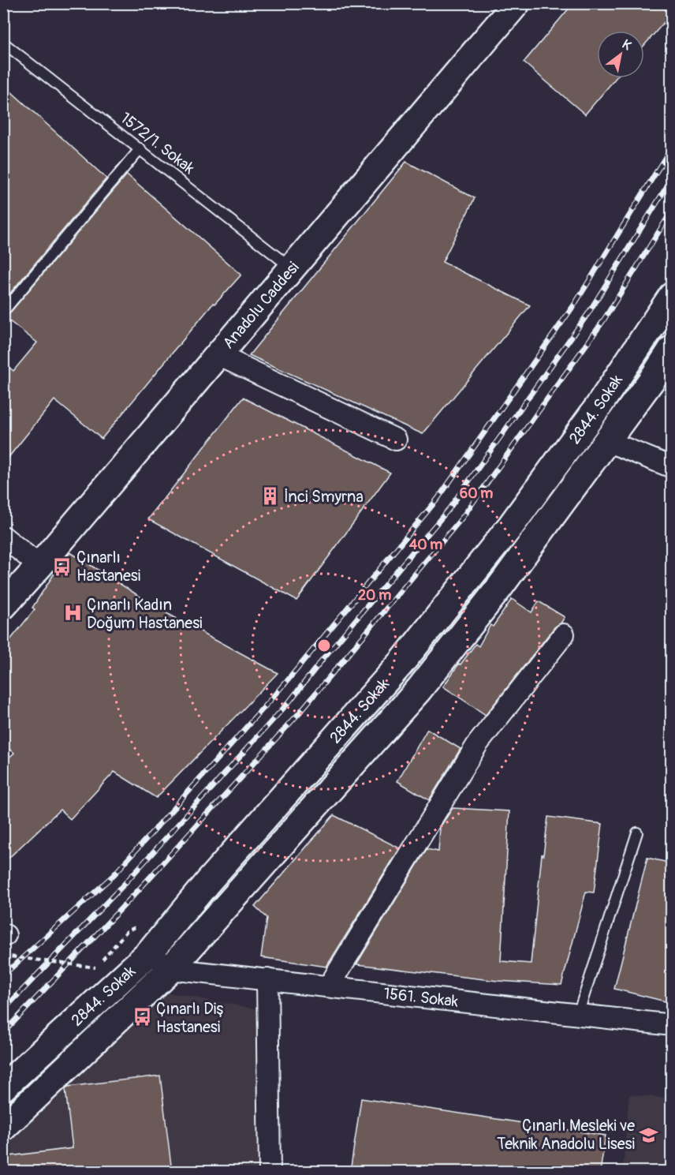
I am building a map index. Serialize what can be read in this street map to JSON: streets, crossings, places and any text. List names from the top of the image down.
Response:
{
  "streets": {
    "main road": ["Anadolu Caddesi", "2844. Sokak"],
    "street": ["1561. Sokak"],
    "lane": ["1572/1. Sokak"]
  },
  "crossings": [
    ["1572/1. Sokak", "Anadolu Caddesi"],
    ["2844. Sokak", "1561. Sokak"]
  ],
  "places": {
    "building": ["İnci Smyrna"],
    "bus stop": ["Çınarlı Hastanesi", "Çınarlı Diş Hastanesi"],
    "hospital": ["Çınarlı Kadın Doğum Hastanesi"],
    "school or university": ["Çınarlı Mesleki ve Teknik Anadolu Lisesi"]
  },
  "north": "top right",
  "rings": ["60 m", "40 m", "20 m"]
}
